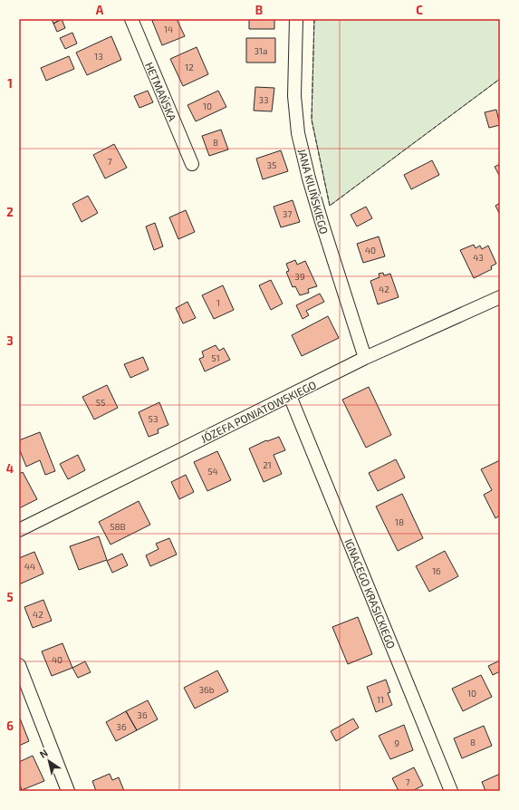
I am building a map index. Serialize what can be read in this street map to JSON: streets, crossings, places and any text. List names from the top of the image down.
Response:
{
  "streets": {
    "street": [
      "HETMAŃSKA",
      "JANA KILIŃSKIEGO",
      "JÓZEFA PONIATOWSKIEGO",
      "IGNACEGO KRASICKIEGO"
    ]
  },
  "crossings": [
    ["JANA KILIŃSKIEGO", "JÓZEFA PONIATOWSKIEGO"],
    ["JÓZEFA PONIATOWSKIEGO", "IGNACEGO KRASICKIEGO"]
  ],
  "house_numbers": [
    "14",
    "31a",
    "13",
    "12",
    "33",
    "10",
    "8",
    "7",
    "35",
    "37",
    "40",
    "43",
    "39",
    "42",
    "1",
    "51",
    "55",
    "53",
    "21",
    "54",
    "18",
    "58B",
    "44",
    "16",
    "42",
    "40",
    "36b",
    "10",
    "11",
    "36",
    "36",
    "8",
    "9",
    "7"
  ],
  "north": "top left",
  "grid": {
    "columns": ["A", "B", "C"],
    "rows": [
      "1",
      "2",
      "3",
      "4",
      "5",
      "6"
    ]
  }
}
